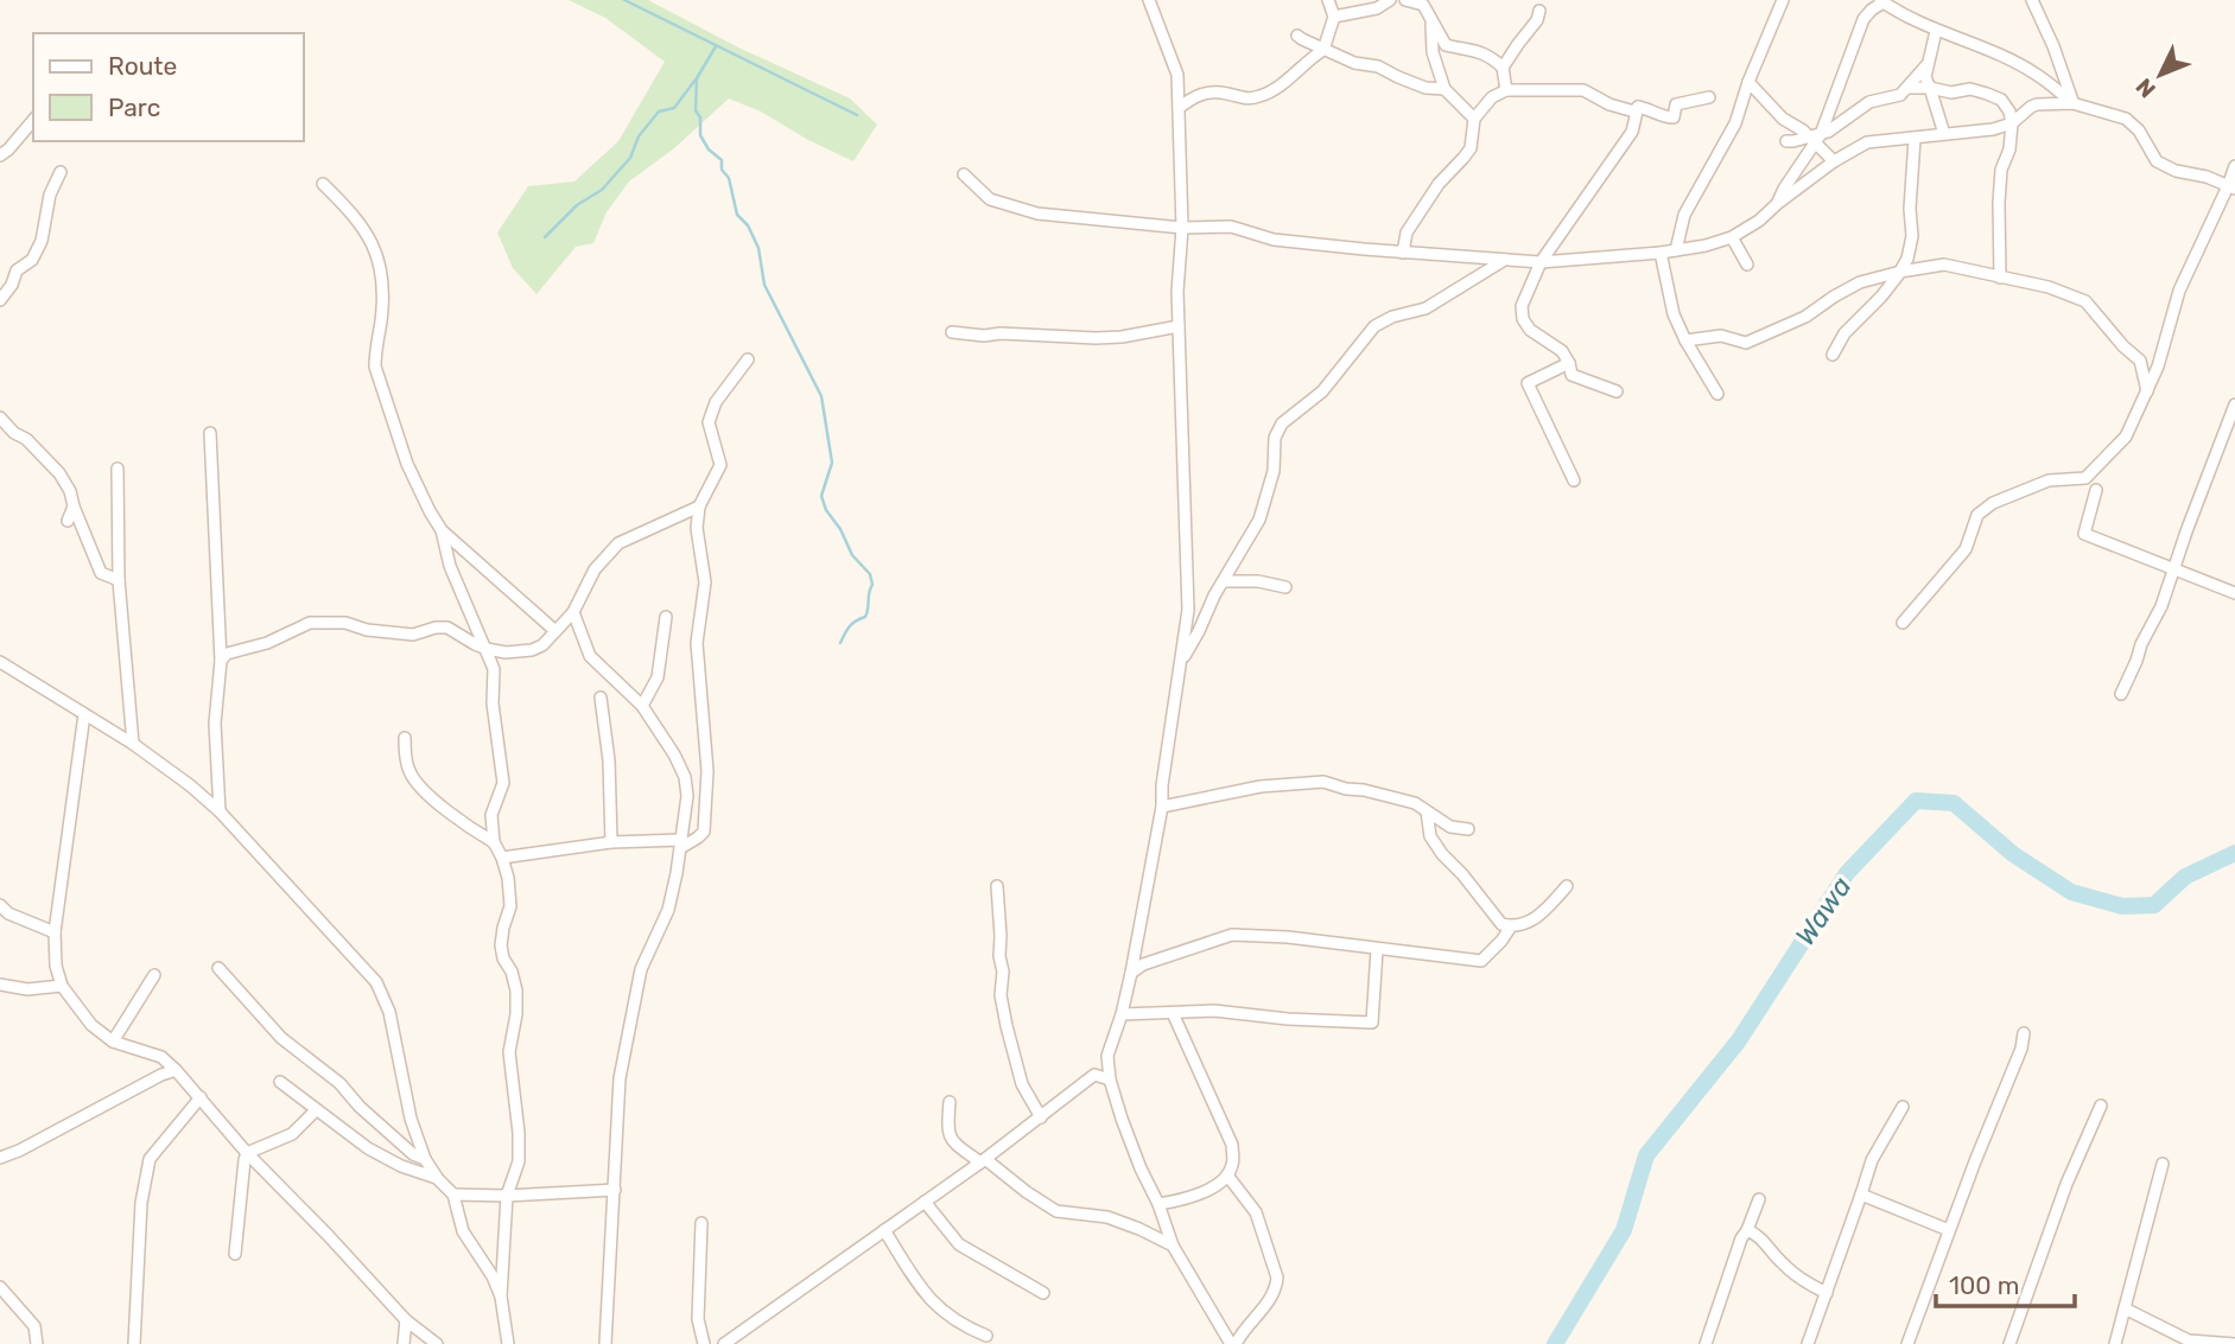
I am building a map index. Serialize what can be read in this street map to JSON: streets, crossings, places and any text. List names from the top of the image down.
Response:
{
  "water": ["Wawa"],
  "legend": ["Route", "Parc"],
  "scale_bar": "100 m",
  "north": "bottom left"
}
